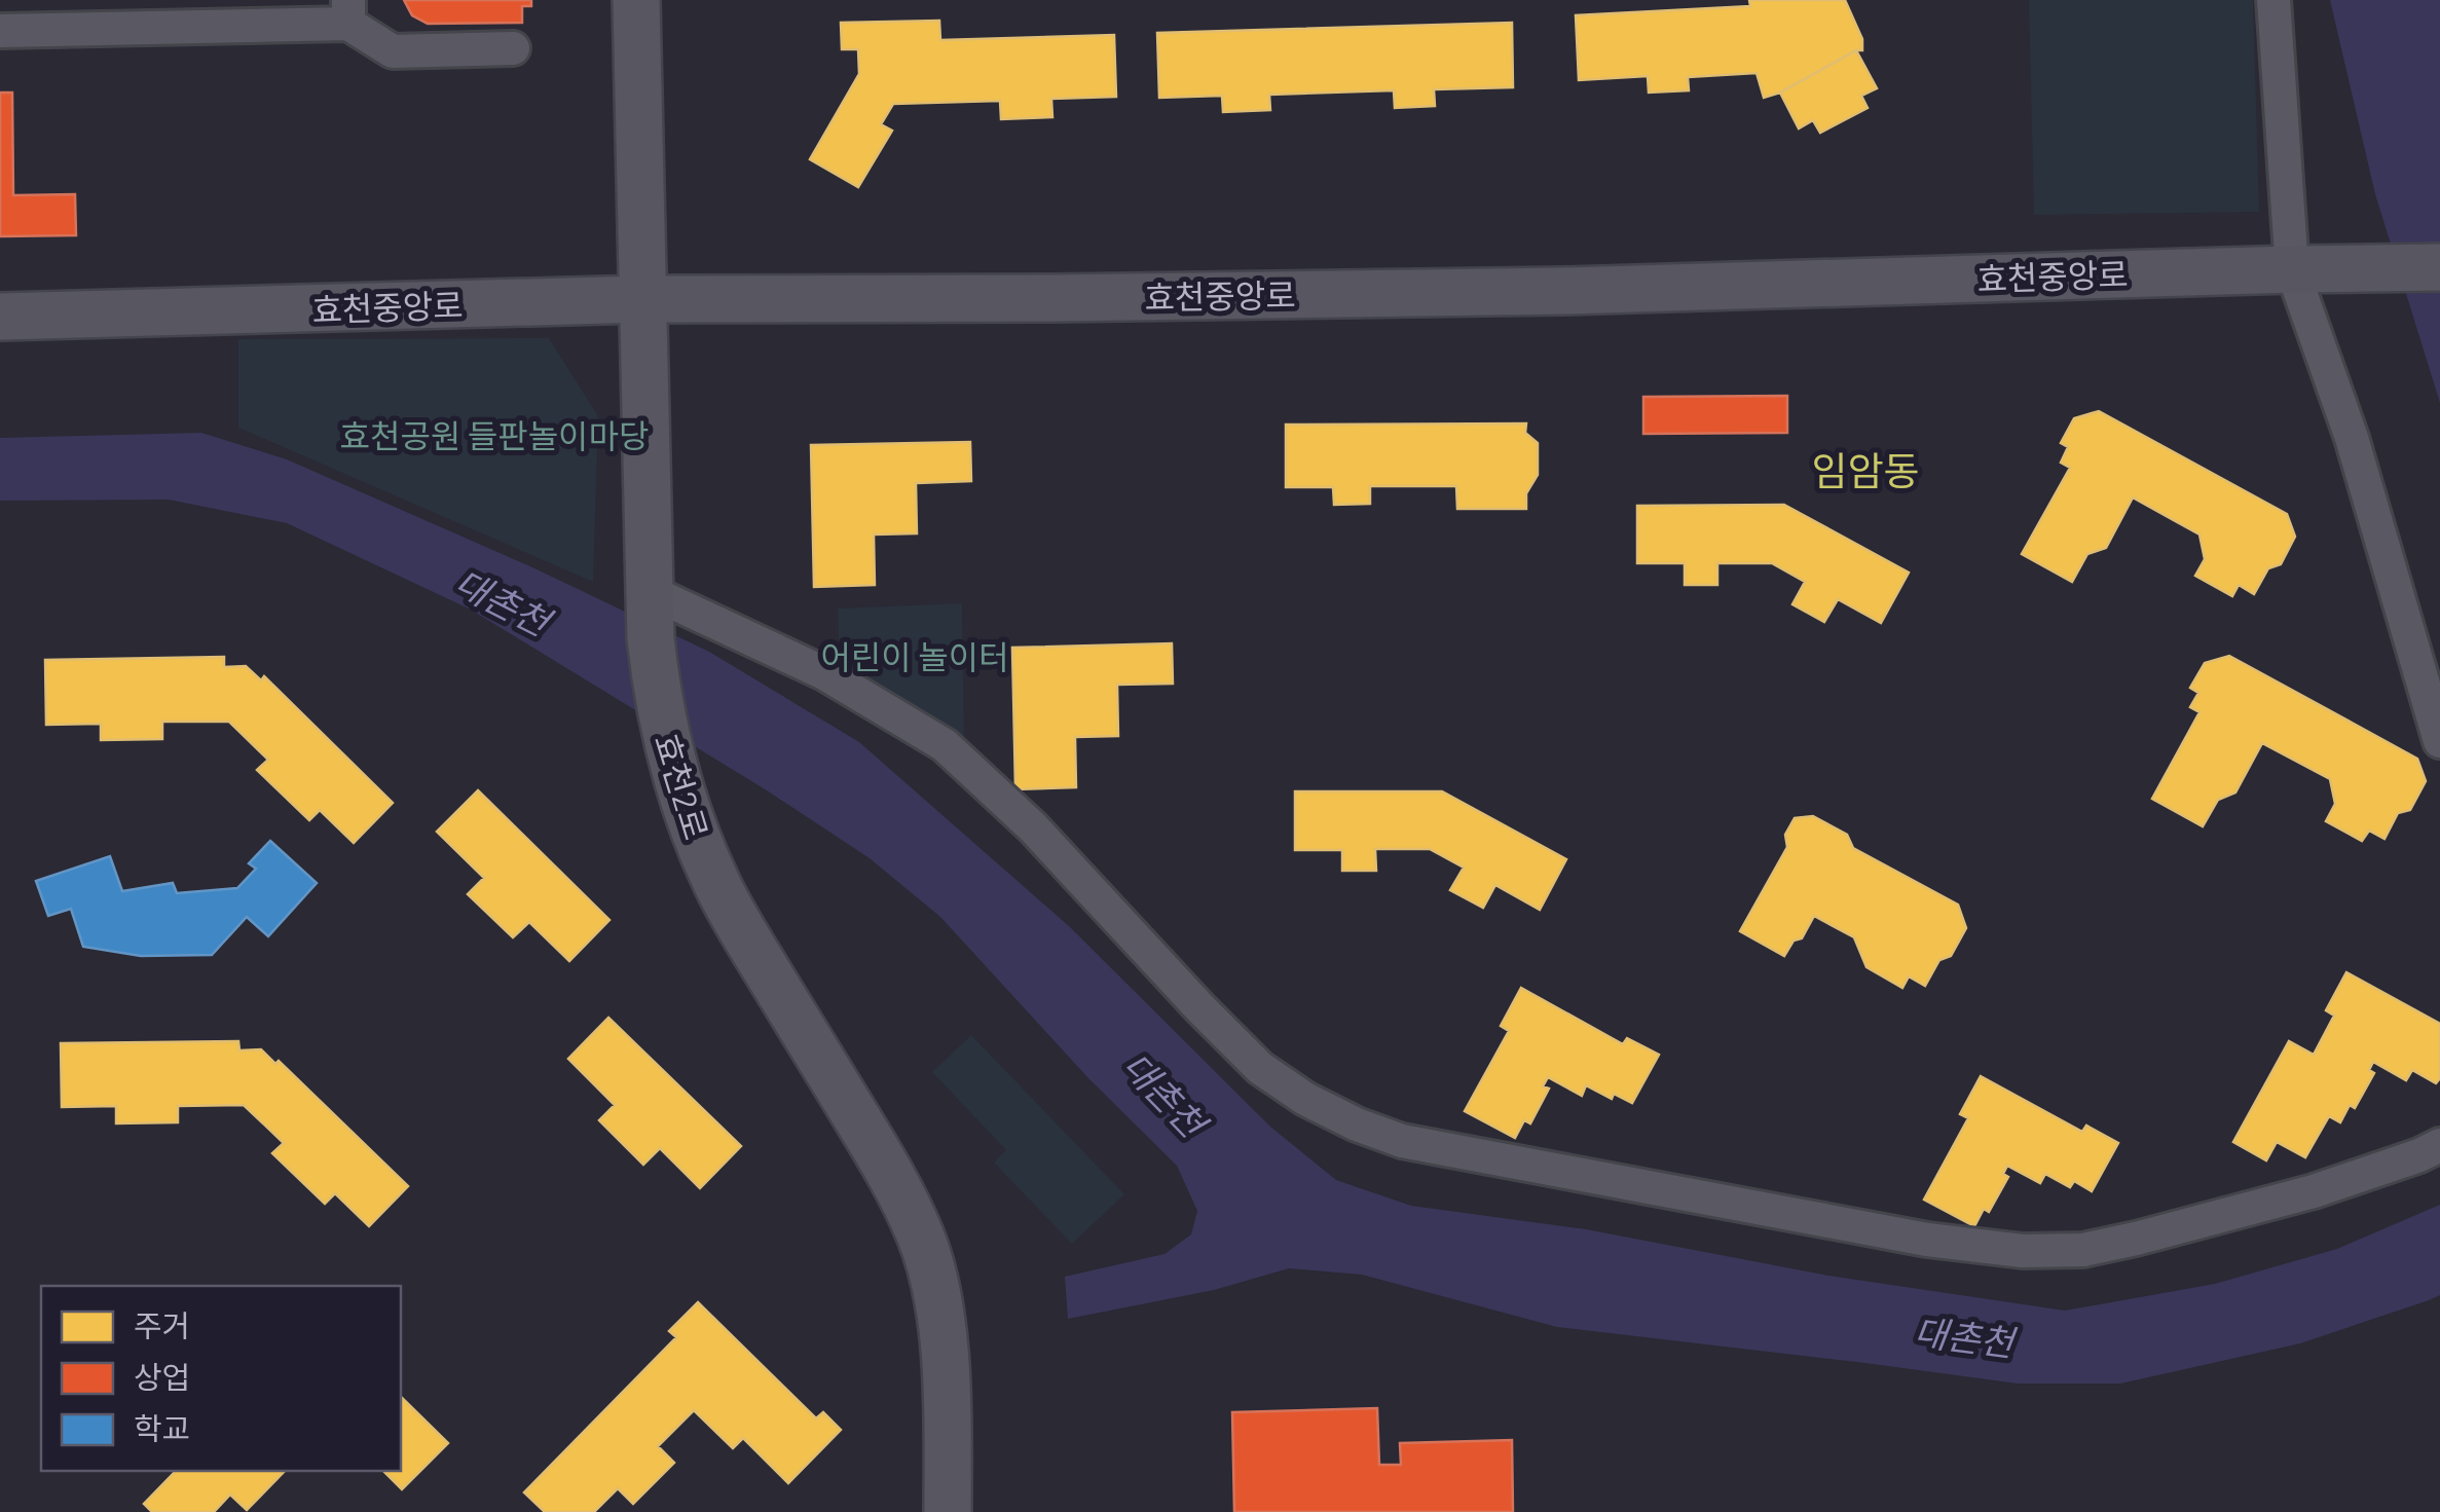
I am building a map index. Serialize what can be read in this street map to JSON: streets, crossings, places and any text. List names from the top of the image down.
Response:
{
  "streets": {
    "street": ["효천중앙로", "효천2로"]
  },
  "crossings": [
    ["효천중앙로", "효천2로"]
  ],
  "districts": ["임암동"],
  "water": ["대촌천"],
  "parks": ["효천공원 들판놀이마당", "어린이 놀이터"],
  "legend": ["주거", "상업", "학교"]
}
